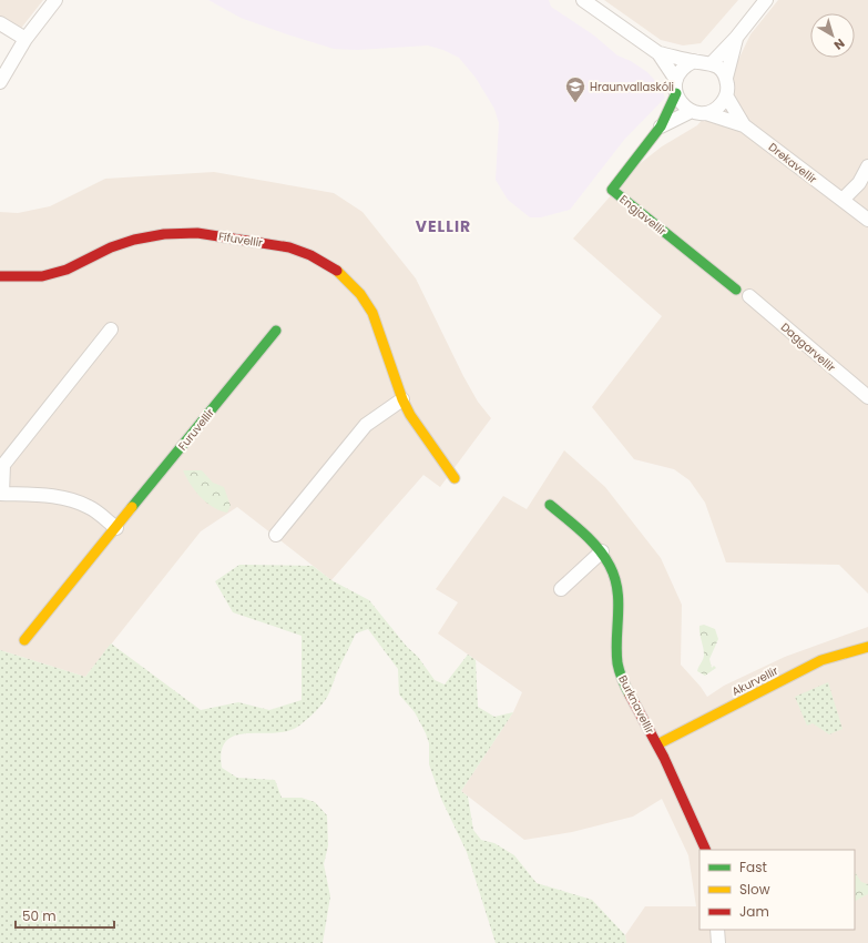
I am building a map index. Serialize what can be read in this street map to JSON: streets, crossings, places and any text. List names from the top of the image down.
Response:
{
  "streets": {
    "street": [
      "Drekavellir",
      "Engjavellir",
      "Fífuvellir",
      "Daggarvellir",
      "Furuvellir",
      "Akurvellir",
      "Burknavellir"
    ]
  },
  "crossings": [
    ["Drekavellir", "Engjavellir"],
    ["Akurvellir", "Burknavellir"]
  ],
  "districts": ["VELLIR"],
  "places": {
    "school or university": ["Hraunvallaskóli"]
  },
  "legend": ["Fast", "Slow", "Jam"],
  "scale_bar": "50 m",
  "north": "bottom right"
}
